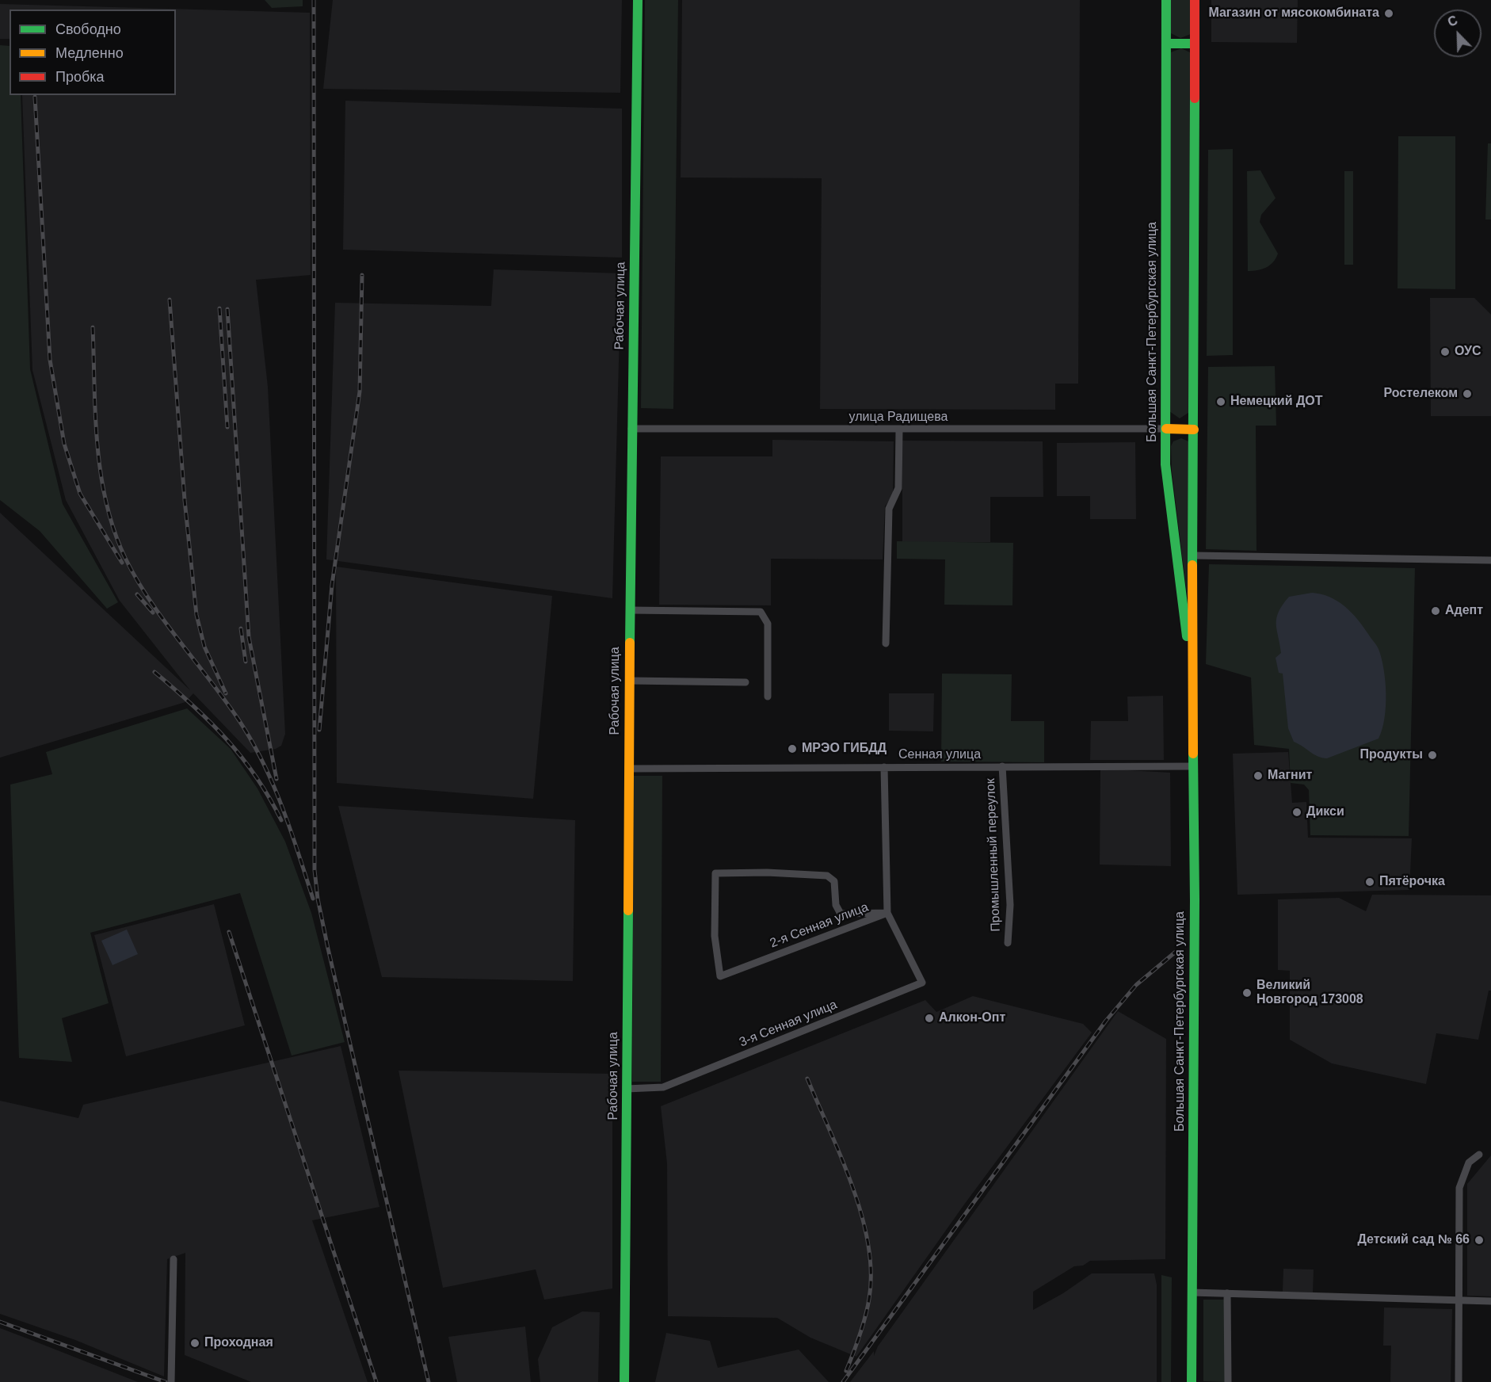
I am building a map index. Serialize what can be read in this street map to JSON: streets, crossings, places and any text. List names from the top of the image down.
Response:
{
  "streets": {
    "main road": ["Рабочая улица", "Большая Санкт-Петербургская улица"],
    "street": [
      "улица Радищева",
      "Сенная улица",
      "Промышленный переулок",
      "2-я Сенная улица",
      "3-я Сенная улица"
    ]
  },
  "crossings": [
    ["Рабочая улица", "улица Радищева"],
    ["Рабочая улица", "Сенная улица"],
    ["Рабочая улица", "3-я Сенная улица"],
    ["Большая Санкт-Петербургская улица", "улица Радищева"],
    ["Большая Санкт-Петербургская улица", "Сенная улица"],
    ["Сенная улица", "Промышленный переулок"],
    ["2-я Сенная улица", "3-я Сенная улица"]
  ],
  "places": [
    "Магазин от мясокомбината",
    "ОУС",
    "Ростелеком",
    "Немецкий ДОТ",
    "Адепт",
    "МРЭО ГИБДД",
    "Продукты",
    "Магнит",
    "Дикси",
    "Пятёрочка",
    "Великий Новгород 173008",
    "Алкон-Опт",
    "Детский сад № 66",
    "Проходная"
  ],
  "legend": ["Свободно", "Медленно", "Пробка"],
  "north": "top left"
}
